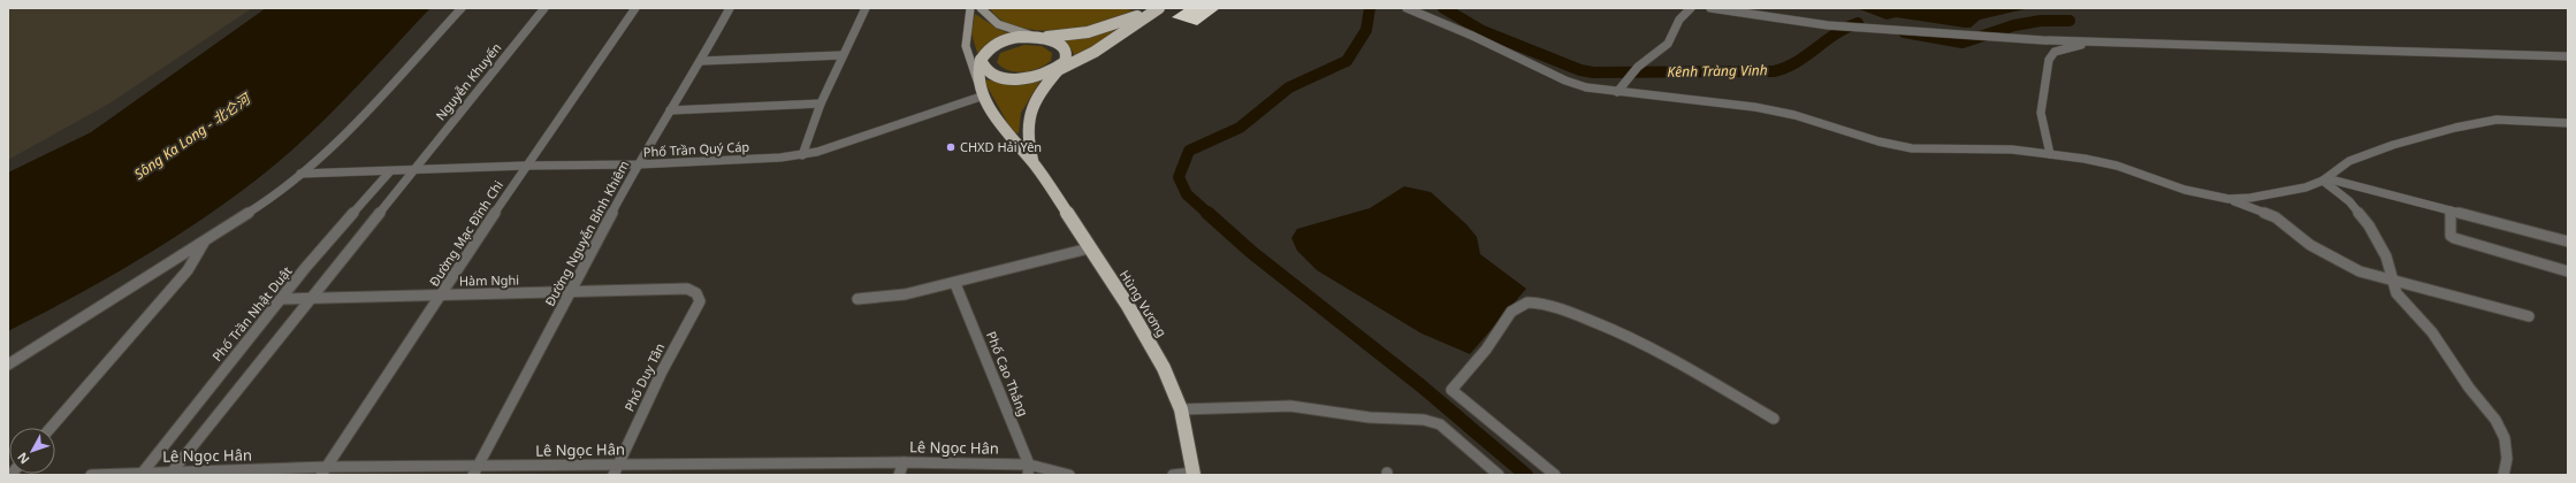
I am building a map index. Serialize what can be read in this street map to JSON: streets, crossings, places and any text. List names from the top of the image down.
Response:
{
  "streets": {
    "highway": ["Hùng Vương"],
    "street": [
      "Nguyễn Khuyến",
      "Phố Trần Quý Cáp",
      "Đường Mạc Đĩnh Chi",
      "Đường Nguyễn Bỉnh Khiêm",
      "Hàm Nghi",
      "Phố Trần Nhật Duật",
      "Phố Cao Thắng",
      "Phố Duy Tân",
      "Lê Ngọc Hân"
    ]
  },
  "crossings": [
    ["Nguyễn Khuyến", "Phố Trần Quý Cáp"],
    ["Phố Trần Quý Cáp", "Đường Mạc Đĩnh Chi"],
    ["Phố Trần Quý Cáp", "Đường Nguyễn Bỉnh Khiêm"],
    ["Phố Trần Quý Cáp", "Phố Trần Nhật Duật"],
    ["Đường Mạc Đĩnh Chi", "Hàm Nghi"],
    ["Đường Mạc Đĩnh Chi", "Lê Ngọc Hân"],
    ["Đường Nguyễn Bỉnh Khiêm", "Hàm Nghi"],
    ["Đường Nguyễn Bỉnh Khiêm", "Lê Ngọc Hân"],
    ["Hàm Nghi", "Phố Trần Nhật Duật"],
    ["Hàm Nghi", "Phố Duy Tân"],
    ["Phố Trần Nhật Duật", "Lê Ngọc Hân"],
    ["Phố Cao Thắng", "Lê Ngọc Hân"],
    ["Phố Duy Tân", "Lê Ngọc Hân"]
  ],
  "water": ["Kênh Tràng Vinh", "Sông Ka Long - 北仑河"],
  "places": ["CHXD Hải Yên"],
  "north": "bottom left"
}
